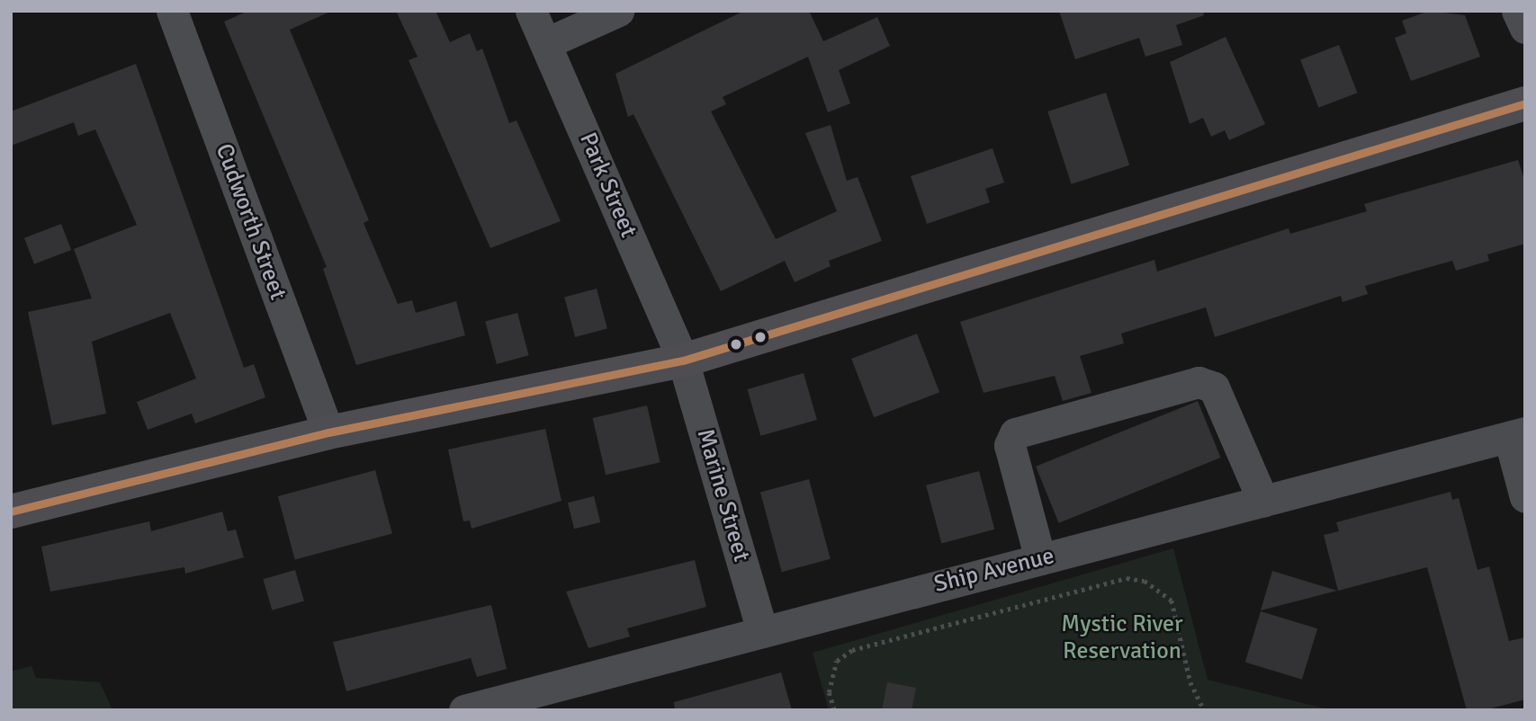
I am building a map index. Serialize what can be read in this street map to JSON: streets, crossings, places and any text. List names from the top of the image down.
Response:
{
  "streets": {
    "street": [
      "Park Street",
      "Cudworth Street",
      "Marine Street",
      "Ship Avenue"
    ]
  },
  "crossings": [
    ["Park Street", "Marine Street"],
    ["Marine Street", "Ship Avenue"]
  ],
  "parks": ["Mystic River Reservation"]
}
